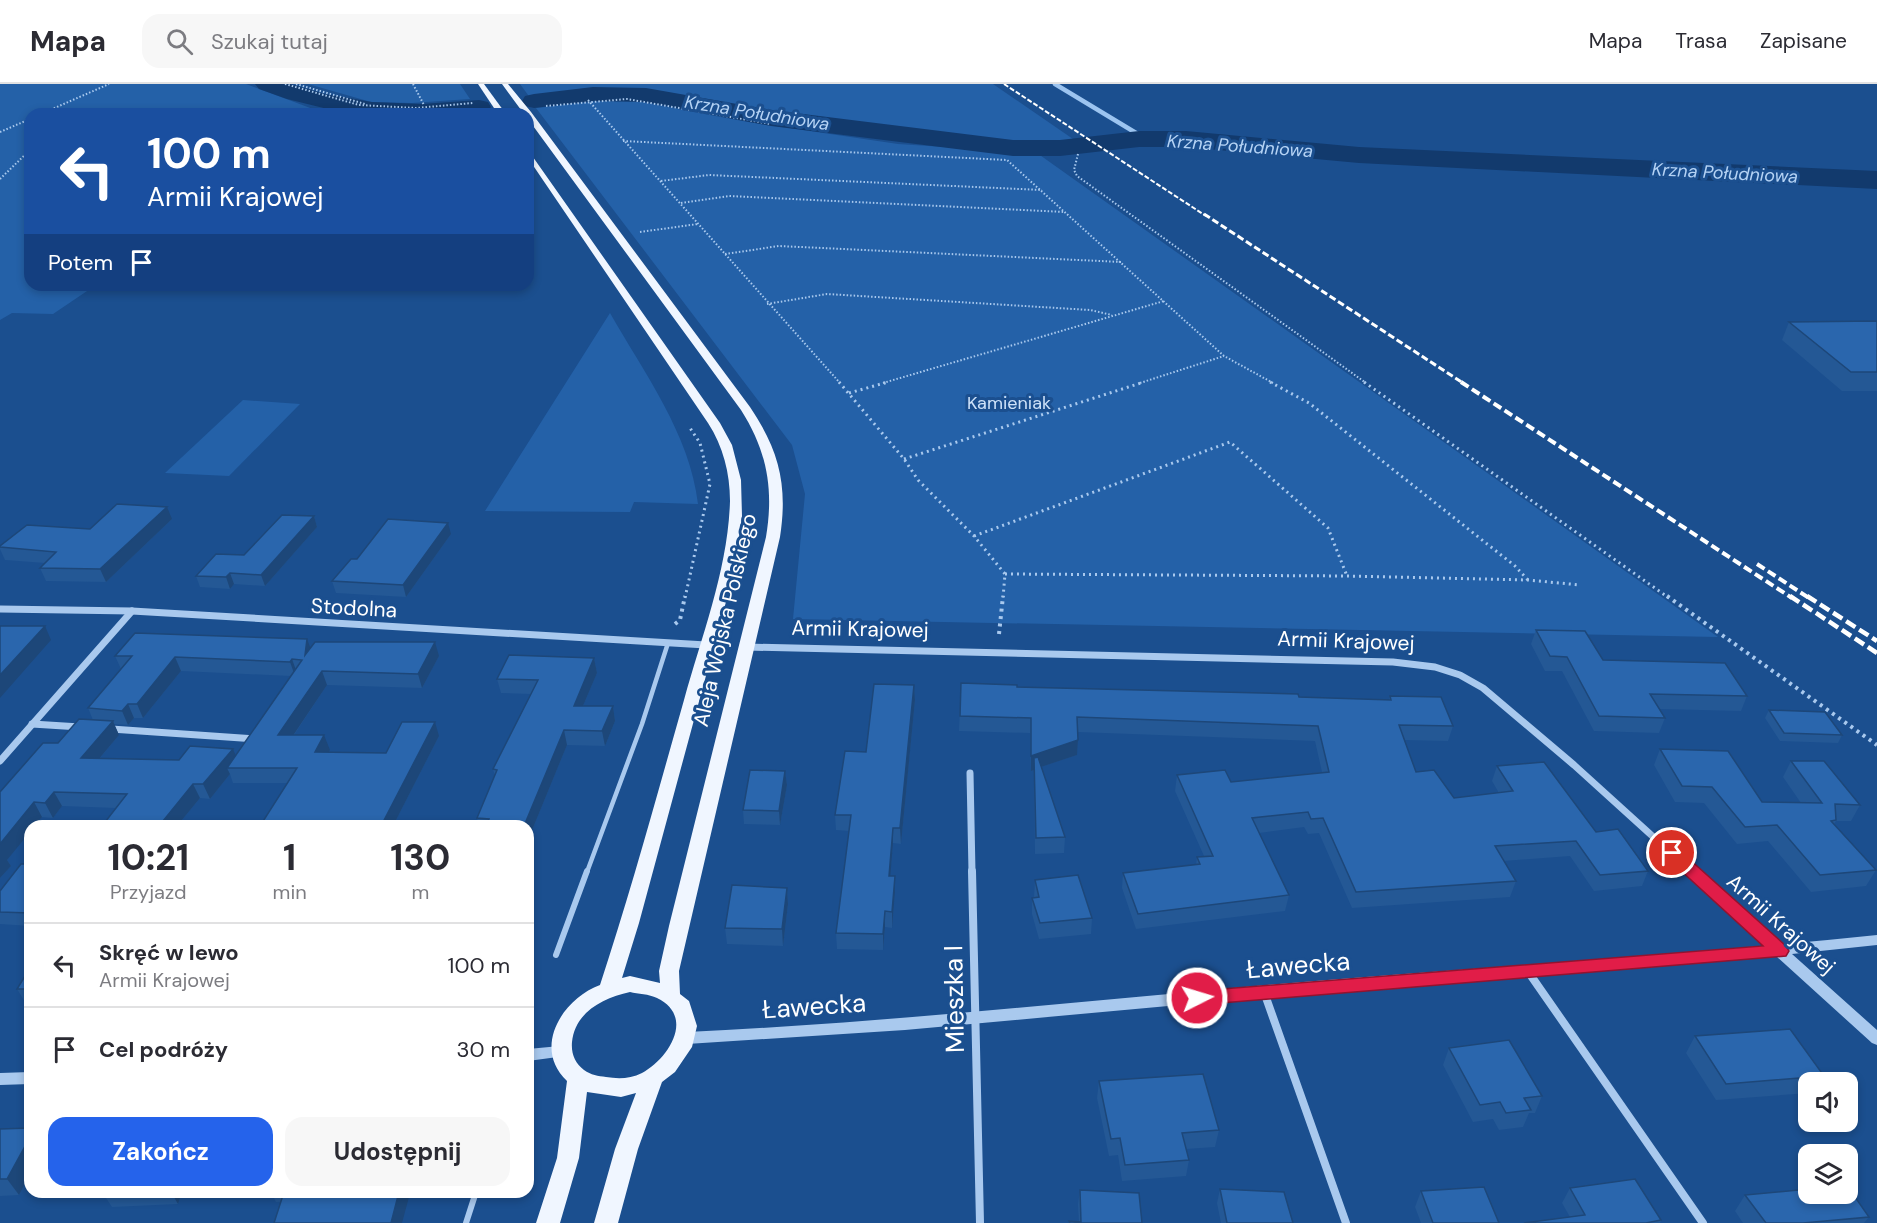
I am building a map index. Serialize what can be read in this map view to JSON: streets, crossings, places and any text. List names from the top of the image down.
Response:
{
  "streets": {
    "main road": ["Aleja Wojska Polskiego"],
    "street": [
      "Stodolna",
      "Armii Krajowej",
      "Ławecka",
      "Mieszka I"
    ]
  },
  "crossings": [
    ["Stodolna", "Aleja Wojska Polskiego"],
    ["Aleja Wojska Polskiego", "Armii Krajowej"],
    ["Aleja Wojska Polskiego", "Ławecka"],
    ["Armii Krajowej", "Ławecka"],
    ["Ławecka", "Mieszka I"]
  ],
  "water": ["Krzna Południowa"],
  "parks": ["Kamieniak"],
  "page": {
    "header": "Mapa",
    "search": "Szukaj tutaj",
    "nav": ["Mapa", "Trasa", "Zapisane"],
    "turn": ["100 m", "Armii Krajowej"],
    "then": "Potem",
    "eta": [
      "10:21",
      "Przyjazd",
      "1",
      "min",
      "130",
      "m"
    ],
    "list": [
      {
        "name": "Skręć w lewo",
        "note": "Armii Krajowej",
        "value": "100 m"
      },
      {
        "name": "Cel podróży",
        "value": "30 m"
      }
    ],
    "buttons": ["Zakończ", "Udostępnij"]
  }
}
